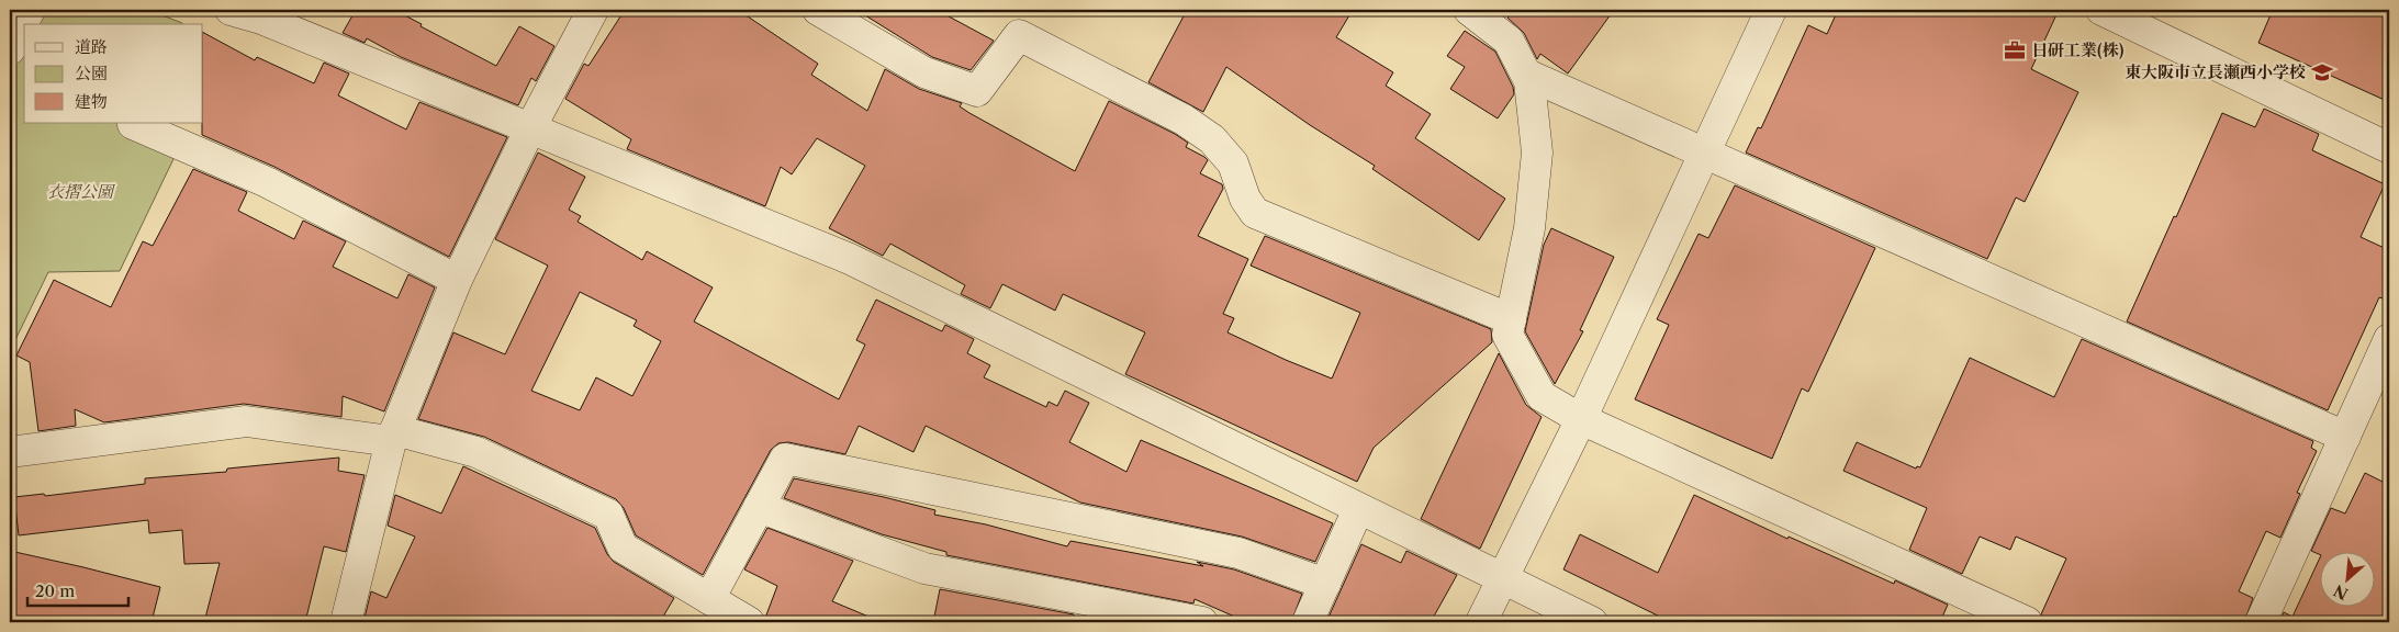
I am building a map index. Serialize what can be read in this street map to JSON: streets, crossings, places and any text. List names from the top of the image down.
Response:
{
  "parks": ["衣摺公園"],
  "places": {
    "office": ["日研工業(株)"],
    "school or university": ["東大阪市立長瀬西小学校"]
  },
  "legend": ["道路", "公園", "建物"],
  "scale_bar": "20 m",
  "north": "bottom left"
}
